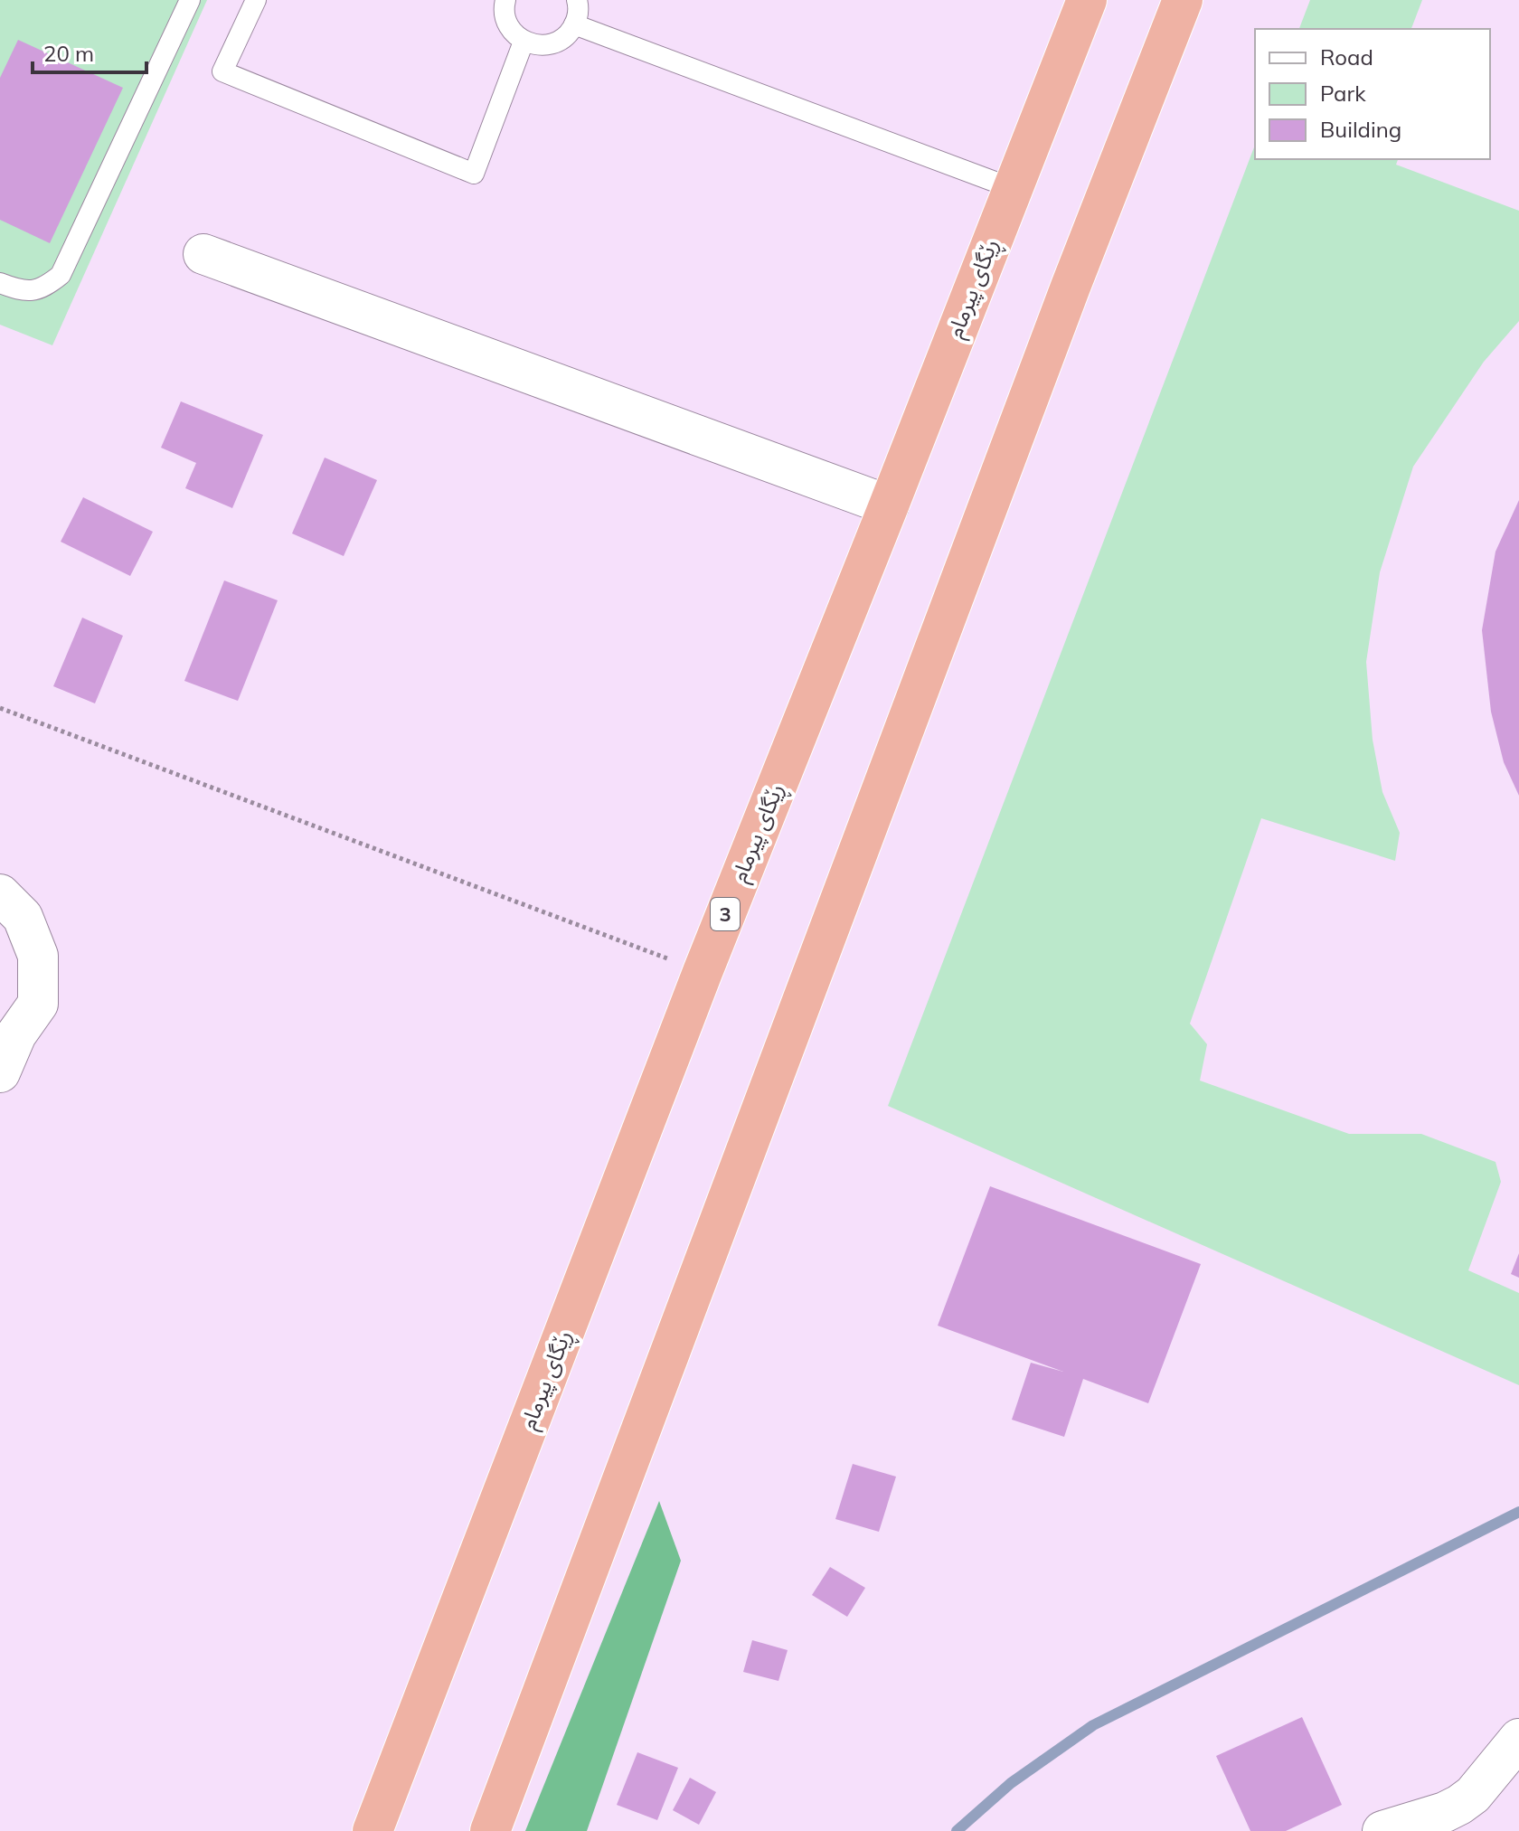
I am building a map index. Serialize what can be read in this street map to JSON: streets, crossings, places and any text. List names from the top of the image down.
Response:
{
  "streets": {
    "highway": ["ڕێگای پیرمام", "3"]
  },
  "legend": ["Road", "Park", "Building"],
  "scale_bar": "20 m"
}
